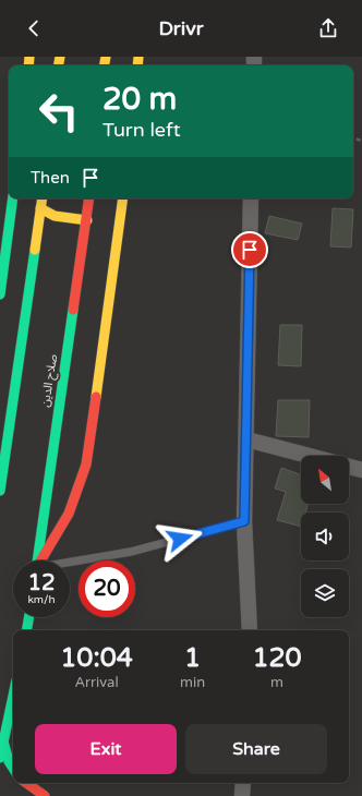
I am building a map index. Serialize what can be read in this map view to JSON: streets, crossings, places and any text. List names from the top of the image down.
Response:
{
  "streets": {
    "main road": ["صلاح الدين"]
  },
  "north": "top left",
  "page": {
    "header": "Drivr",
    "turn": ["20 m", "Turn left"],
    "then": "Then",
    "speed": "12 km/h",
    "limit": "20",
    "eta": [
      "10:04",
      "Arrival",
      "1",
      "min",
      "120",
      "m"
    ],
    "buttons": ["Exit", "Share"]
  }
}
